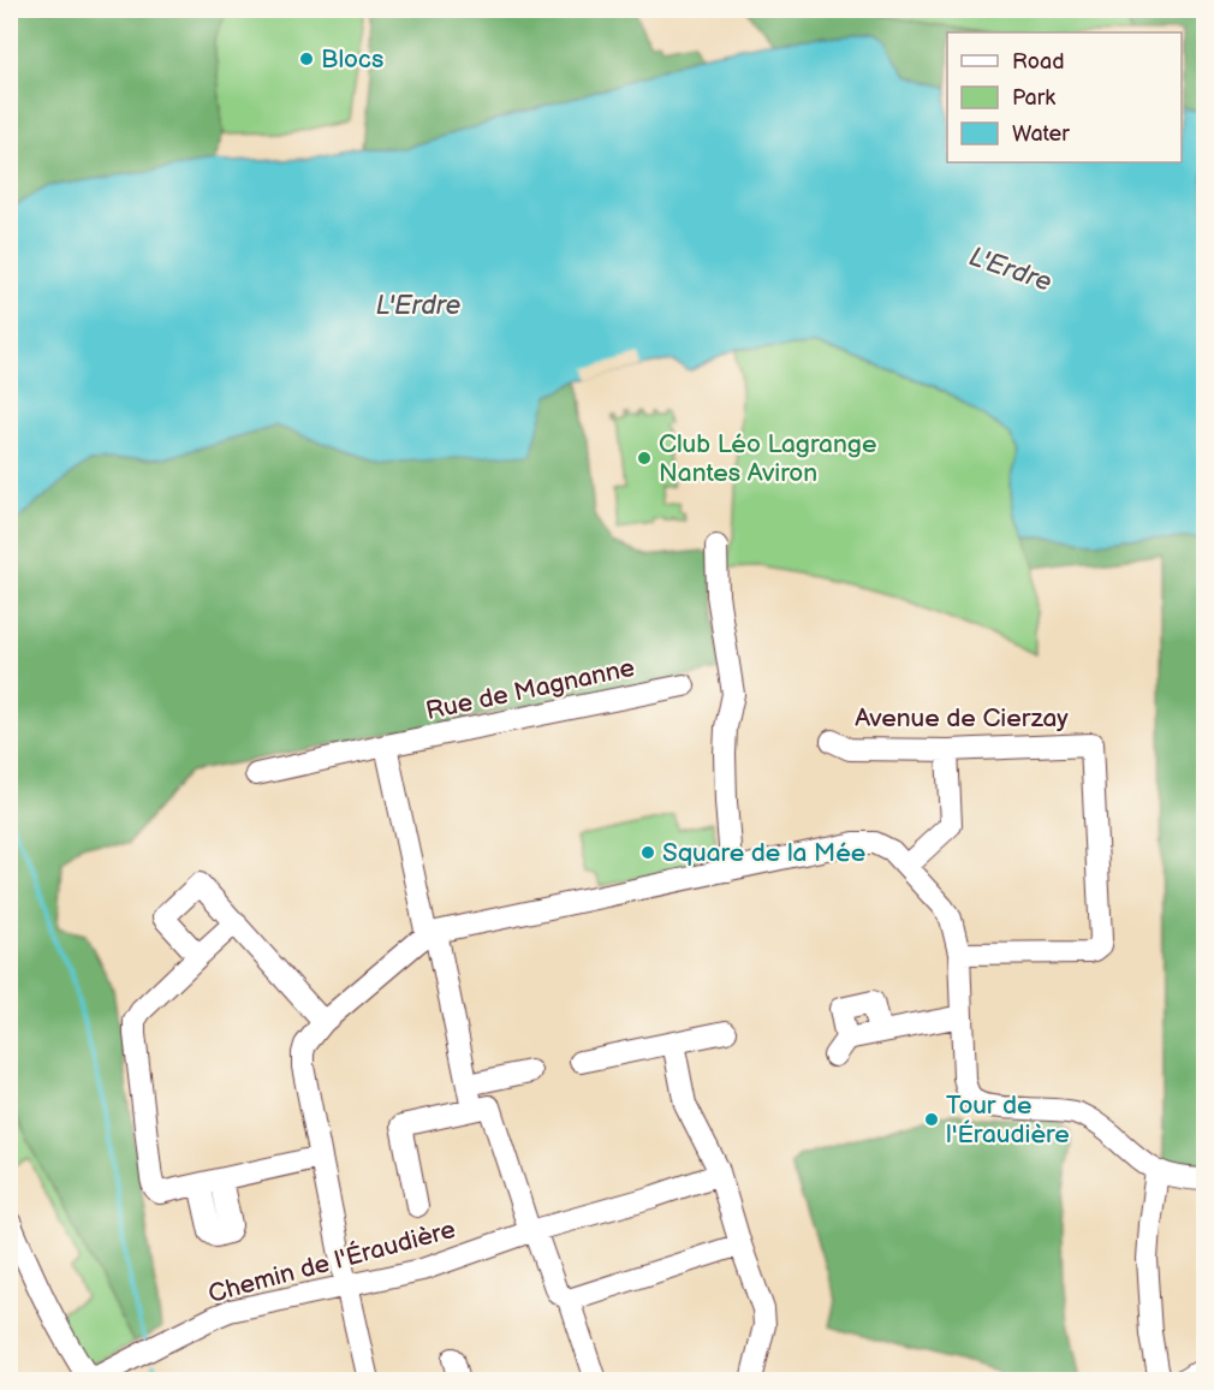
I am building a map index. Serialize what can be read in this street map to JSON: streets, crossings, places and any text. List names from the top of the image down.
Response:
{
  "streets": {
    "street": ["Rue de Magnanne", "Avenue de Cierzay", "Chemin de l'Éraudière"]
  },
  "water": ["L'Erdre"],
  "places": [
    "Blocs",
    "Club Léo Lagrange Nantes Aviron",
    "Square de la Mée",
    "Tour de l'Éraudière"
  ],
  "legend": ["Road", "Park", "Water"]
}
